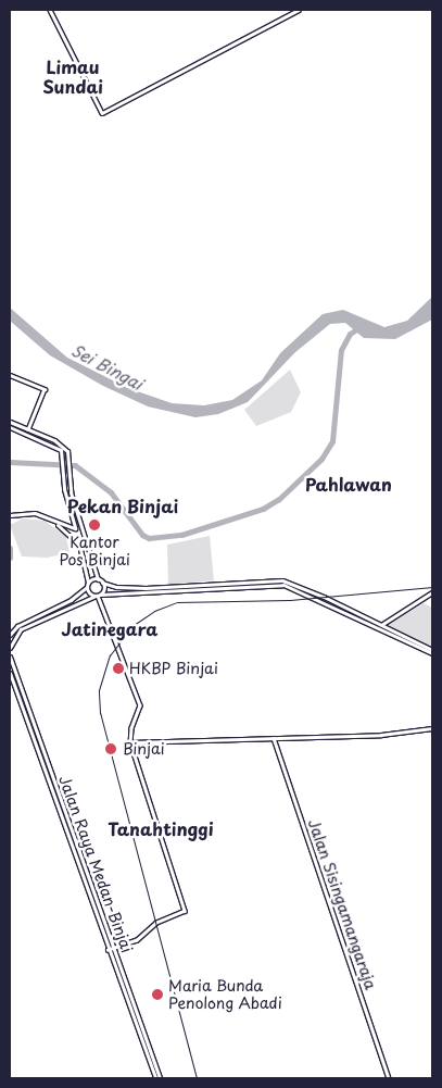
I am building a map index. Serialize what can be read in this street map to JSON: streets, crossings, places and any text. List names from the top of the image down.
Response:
{
  "streets": {
    "main road": ["Jalan Raya Medan-Binjai"],
    "street": ["Jalan Sisingamangaraja"]
  },
  "districts": [
    "Limau Sundai",
    "Pahlawan",
    "Pekan Binjai",
    "Jatinegara",
    "Tanahtinggi"
  ],
  "water": ["Sei Bingai"],
  "places": [
    "Kantor Pos Binjai",
    "HKBP Binjai",
    "Binjai",
    "Maria Bunda Penolong Abadi"
  ]
}
